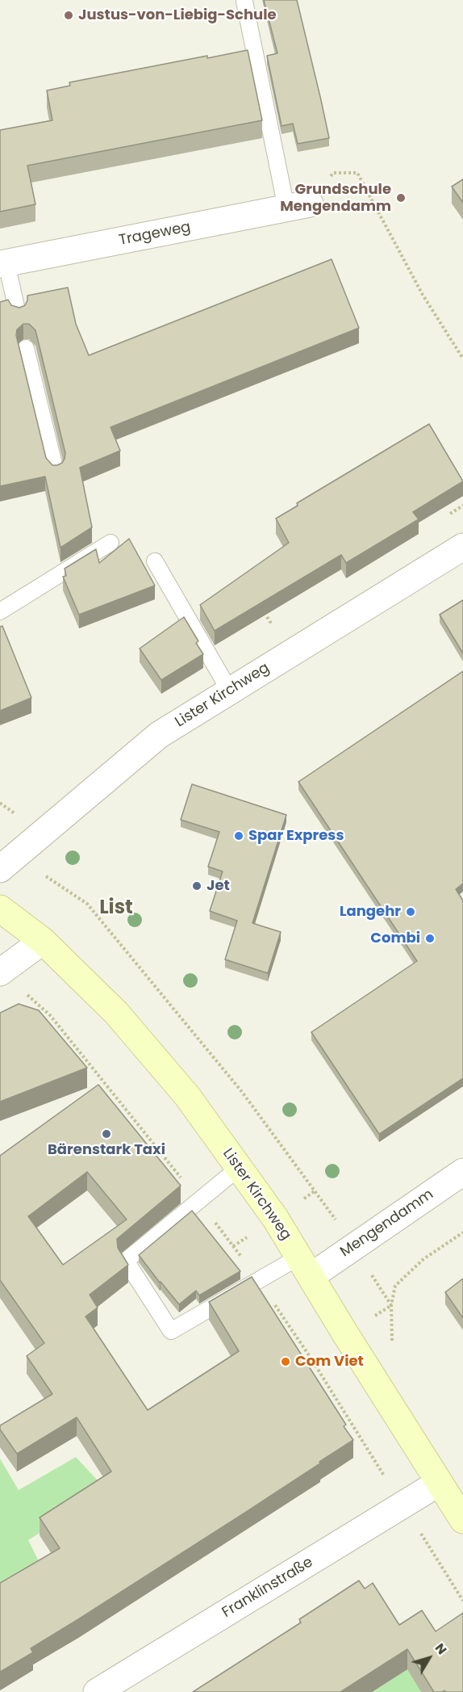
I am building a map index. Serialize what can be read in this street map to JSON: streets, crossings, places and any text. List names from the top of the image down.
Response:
{
  "streets": {
    "street": [
      "Trageweg",
      "Lister Kirchweg",
      "Mengendamm",
      "Franklinstraße"
    ]
  },
  "crossings": [
    ["Lister Kirchweg", "Mengendamm"],
    ["Lister Kirchweg", "Franklinstraße"]
  ],
  "districts": ["List"],
  "places": [
    "Justus-von-Liebig-Schule",
    "Grundschule Mengendamm",
    "Spar Express",
    "Jet",
    "Langehr",
    "Combi",
    "Bärenstark Taxi",
    "Com Viet"
  ],
  "north": "top right"
}
